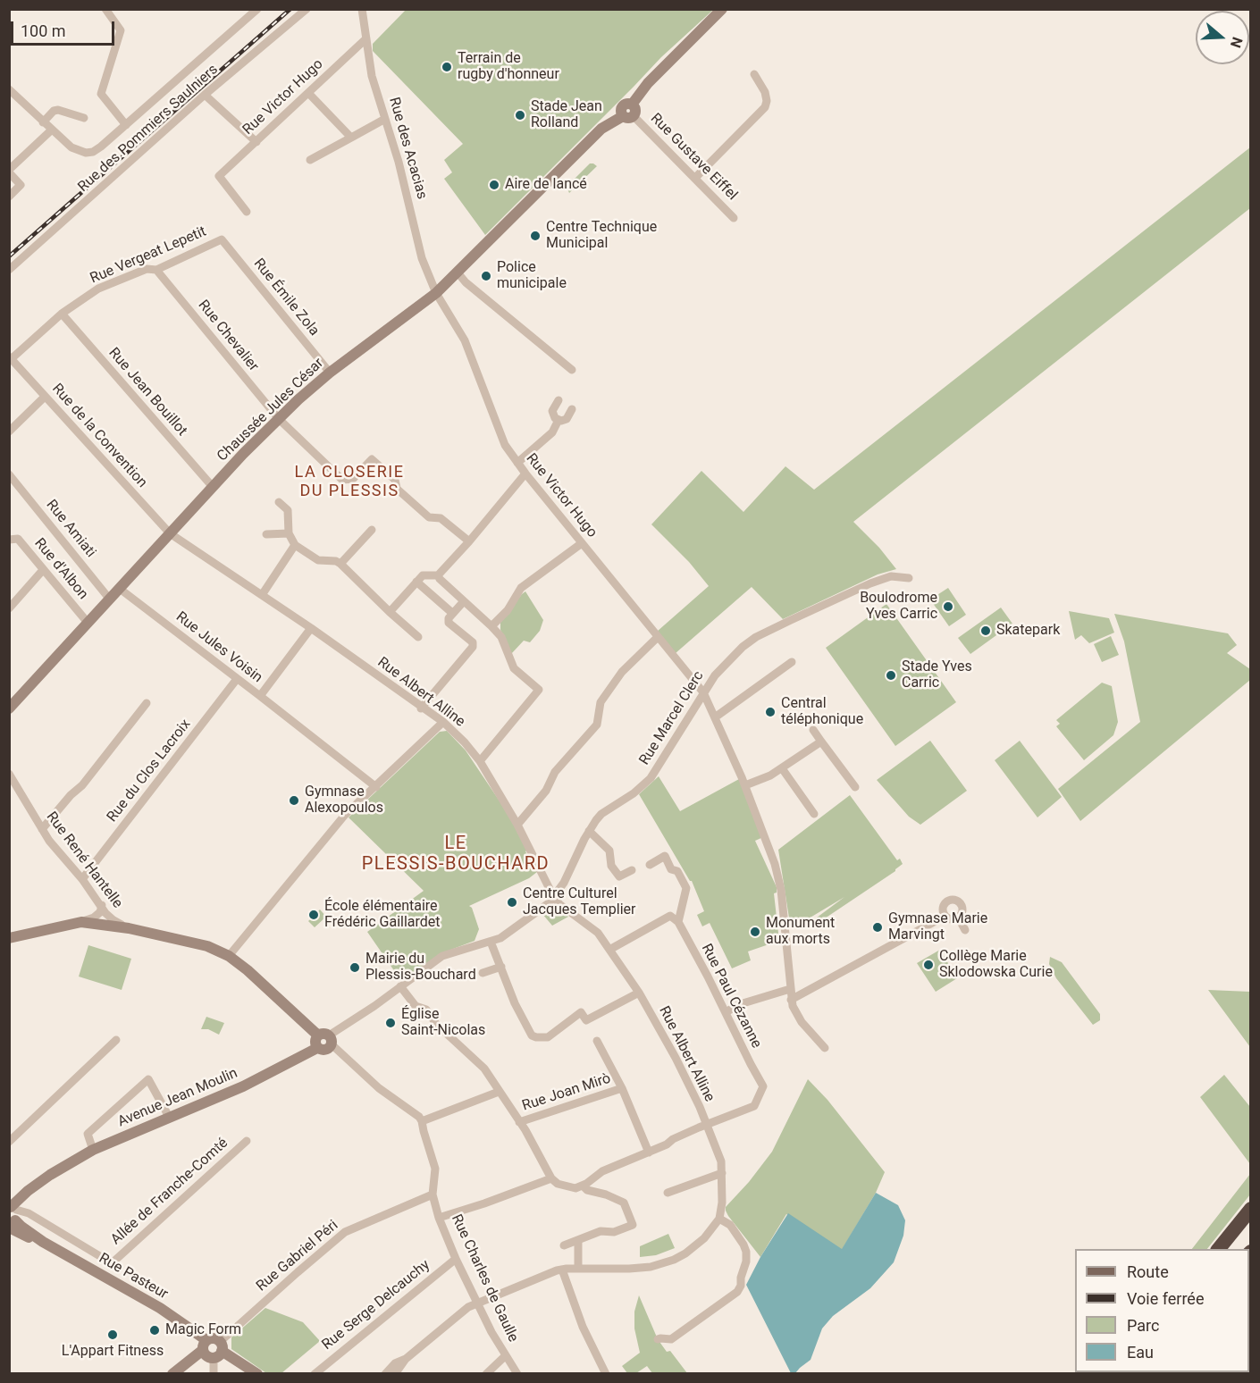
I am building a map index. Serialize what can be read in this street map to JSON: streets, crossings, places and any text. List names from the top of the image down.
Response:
{
  "streets": {
    "street": [
      "Rue Victor Hugo",
      "Rue des Pommiers Saulniers",
      "Rue des Acacias",
      "Rue Gustave Eiffel",
      "Rue Vergeat Lepetit",
      "Rue Émile Zola",
      "Rue Chevalier",
      "Rue Jean Bouillot",
      "Chaussée Jules César",
      "Rue de la Convention",
      "Rue Amiati",
      "Rue d'Albon",
      "Rue Jules Voisin",
      "Rue Albert Alline",
      "Rue Marcel Clerc",
      "Rue du Clos Lacroix",
      "Rue René Hantelle",
      "Rue Paul Cézanne",
      "Rue Joan Mirò",
      "Avenue Jean Moulin",
      "Allée de Franche-Comté",
      "Rue Gabriel Péri",
      "Rue Pasteur",
      "Rue Charles de Gaulle",
      "Rue Serge Delcauchy"
    ]
  },
  "crossings": [
    ["Rue Victor Hugo", "Rue des Acacias"],
    ["Rue Victor Hugo", "Chaussée Jules César"],
    ["Rue Victor Hugo", "Rue Marcel Clerc"],
    ["Rue des Acacias", "Chaussée Jules César"],
    ["Rue Gustave Eiffel", "Chaussée Jules César"],
    ["Rue Vergeat Lepetit", "Rue Émile Zola"],
    ["Rue Vergeat Lepetit", "Rue Chevalier"],
    ["Rue Vergeat Lepetit", "Rue Jean Bouillot"],
    ["Rue Vergeat Lepetit", "Rue de la Convention"],
    ["Rue Émile Zola", "Chaussée Jules César"],
    ["Rue Chevalier", "Chaussée Jules César"],
    ["Rue Jean Bouillot", "Chaussée Jules César"],
    ["Chaussée Jules César", "Rue de la Convention"],
    ["Chaussée Jules César", "Rue Amiati"],
    ["Chaussée Jules César", "Rue d'Albon"],
    ["Chaussée Jules César", "Rue Jules Voisin"],
    ["Chaussée Jules César", "Rue Albert Alline"],
    ["Rue de la Convention", "Rue Albert Alline"],
    ["Rue Jules Voisin", "Rue Albert Alline"],
    ["Rue Jules Voisin", "Rue du Clos Lacroix"],
    ["Rue Albert Alline", "Rue Marcel Clerc"],
    ["Rue Albert Alline", "Rue Paul Cézanne"],
    ["Rue Marcel Clerc", "Avenue Jean Moulin"],
    ["Rue du Clos Lacroix", "Rue René Hantelle"],
    ["Avenue Jean Moulin", "Allée de Franche-Comté"],
    ["Avenue Jean Moulin", "Rue Pasteur"],
    ["Allée de Franche-Comté", "Rue Pasteur"],
    ["Rue Gabriel Péri", "Rue Pasteur"],
    ["Rue Gabriel Péri", "Rue Charles de Gaulle"],
    ["Rue Charles de Gaulle", "Rue Serge Delcauchy"]
  ],
  "districts": ["LA CLOSERIE DU PLESSIS", "LE PLESSIS-BOUCHARD"],
  "places": [
    "Terrain de rugby d'honneur",
    "Stade Jean Rolland",
    "Aire de lancé",
    "Centre Technique Municipal",
    "Police municipale",
    "Boulodrome Yves Carric",
    "Skatepark",
    "Stade Yves Carric",
    "Central téléphonique",
    "Gymnase Alexopoulos",
    "Centre Culturel Jacques Templier",
    "École élémentaire Frédéric Gaillardet",
    "Gymnase Marie Marvingt",
    "Monument aux morts",
    "Collège Marie Sklodowska Curie",
    "Mairie du Plessis-Bouchard",
    "Église Saint-Nicolas",
    "Magic Form",
    "L'Appart Fitness"
  ],
  "legend": [
    "Route",
    "Voie ferrée",
    "Parc",
    "Eau"
  ],
  "scale_bar": "100 m",
  "north": "right"
}
